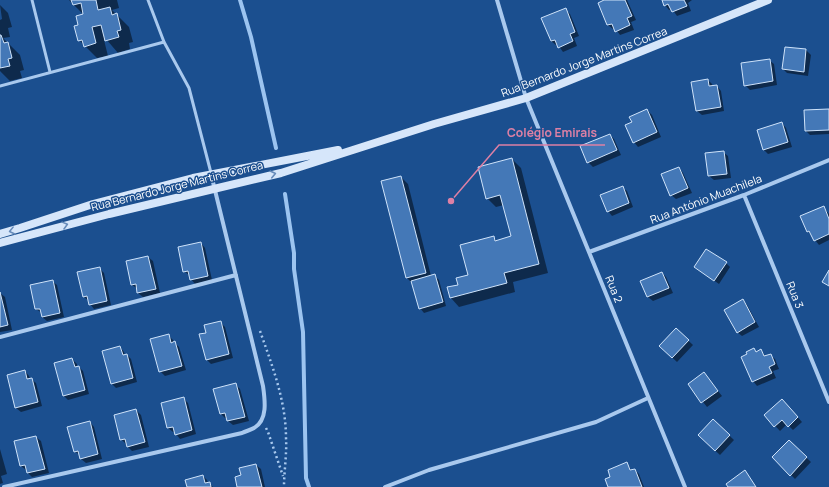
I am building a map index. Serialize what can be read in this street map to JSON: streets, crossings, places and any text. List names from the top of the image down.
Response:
{
  "streets": {
    "street": [
      "Rua Bernardo Jorge Martins Correa",
      "Rua António Muachilela",
      "Rua 2",
      "Rua 3"
    ]
  },
  "crossings": [
    ["Rua Bernardo Jorge Martins Correa", "Rua 2"],
    ["Rua António Muachilela", "Rua 2"],
    ["Rua António Muachilela", "Rua 3"]
  ],
  "places": ["Colégio Emirais"]
}
